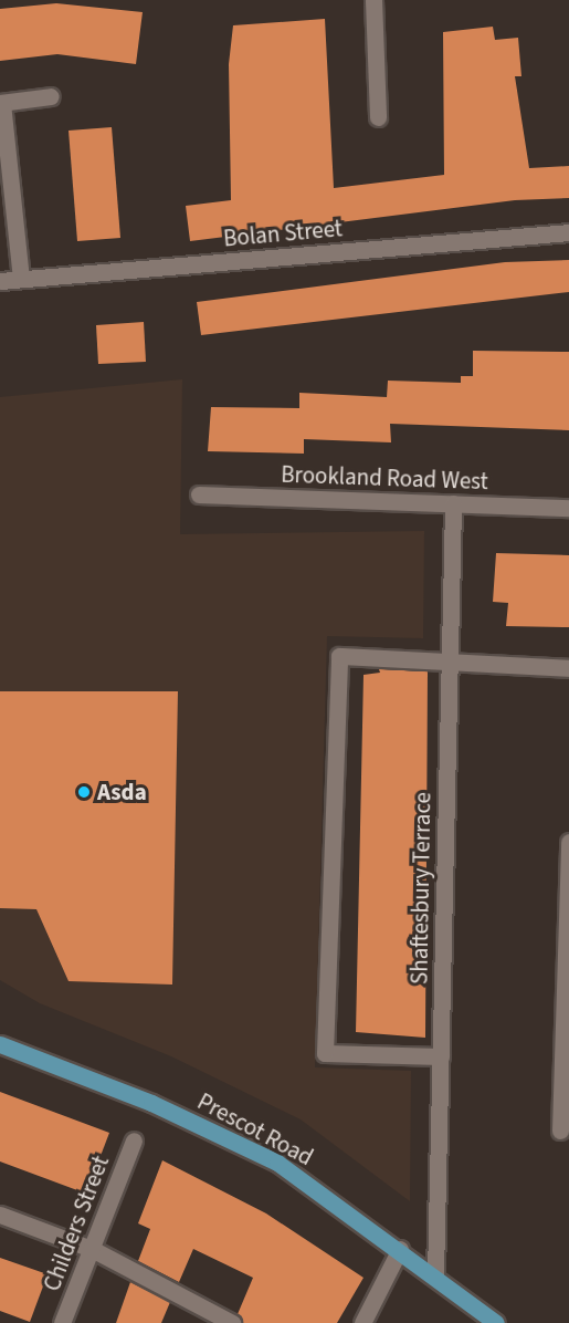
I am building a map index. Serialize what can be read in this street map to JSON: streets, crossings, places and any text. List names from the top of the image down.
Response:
{
  "streets": {
    "main road": ["Prescot Road"],
    "street": [
      "Bolan Street",
      "Brookland Road West",
      "Shaftesbury Terrace",
      "Childers Street"
    ]
  },
  "crossings": [
    ["Brookland Road West", "Shaftesbury Terrace"],
    ["Shaftesbury Terrace", "Prescot Road"]
  ],
  "places": ["Asda"]
}
